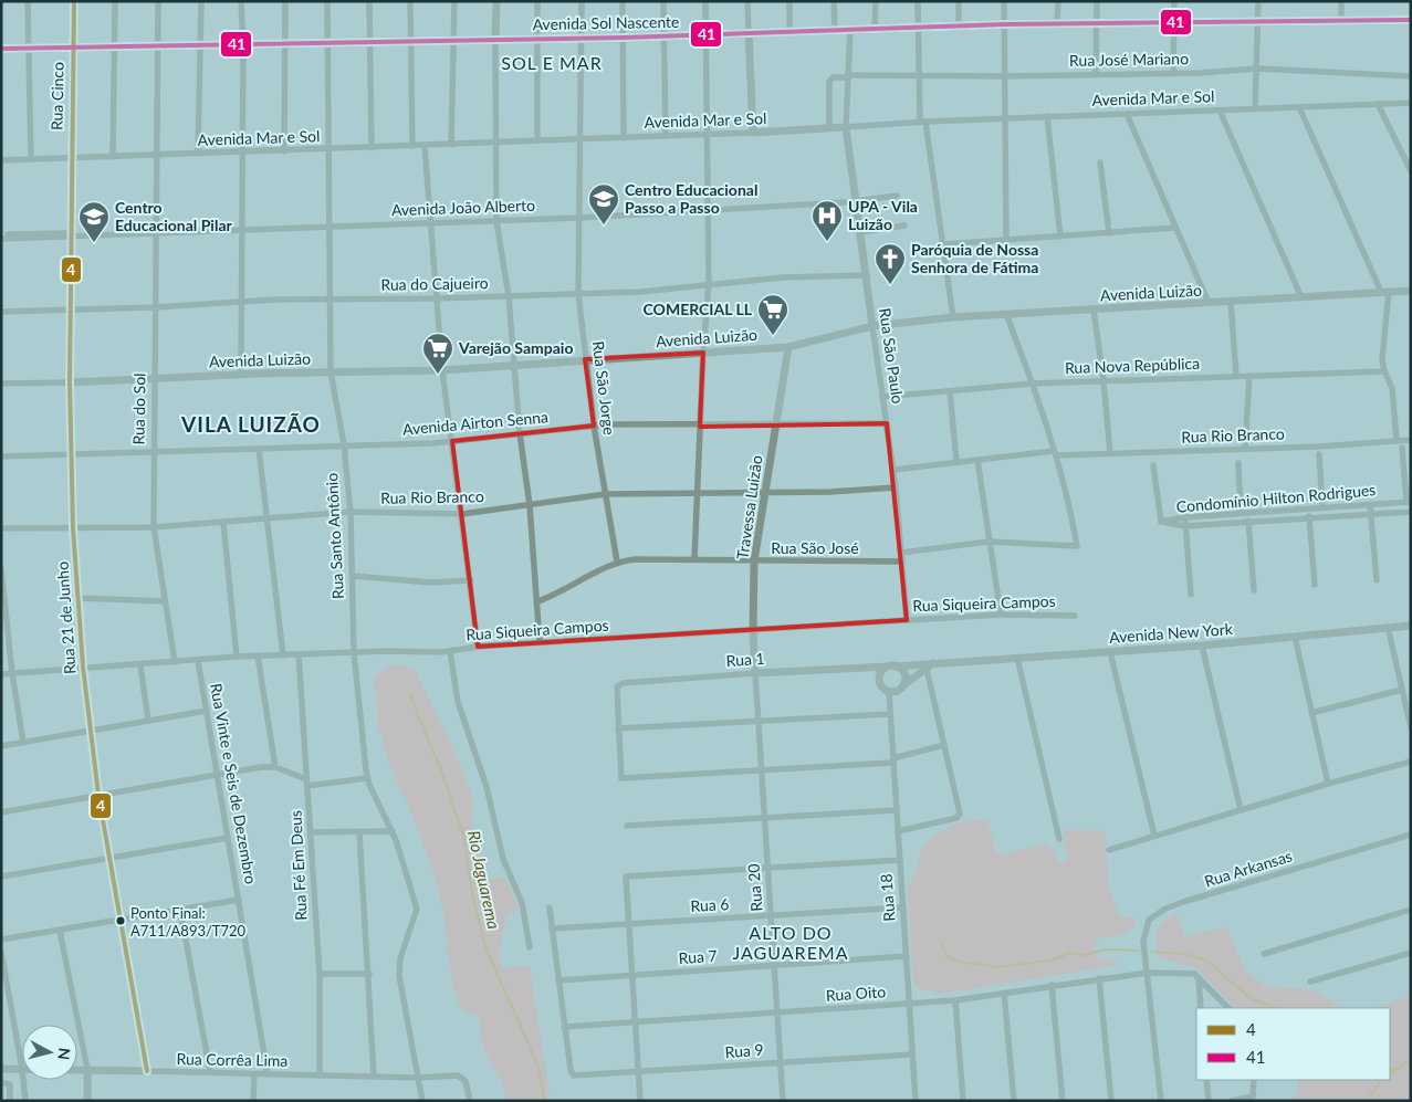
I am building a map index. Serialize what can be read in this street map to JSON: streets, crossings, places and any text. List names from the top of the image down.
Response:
{
  "streets": {
    "main road": ["Avenida Sol Nascente"],
    "street": [
      "Rua José Mariano",
      "Rua Cinco",
      "Avenida Mar e Sol",
      "Avenida João Alberto",
      "Rua do Cajueiro",
      "Avenida Luizão",
      "Rua São Paulo",
      "Rua Nova República",
      "Rua São Jorge",
      "Rua do Sol",
      "Avenida Airton Senna",
      "Rua Rio Branco",
      "Condomínio Hilton Rodrigues",
      "Travessa Luizão",
      "Rua Santo Antônio",
      "Rua São José",
      "Rua Siqueira Campos",
      "Rua 21 de Junho",
      "Avenida New York",
      "Rua 1",
      "Rua Vinte e Seis de Dezembro",
      "Rua Fé Em Deus",
      "Rua Arkansas",
      "Rua 20",
      "Rua 18",
      "Rua 6",
      "Rua 7",
      "Rua Oito",
      "Rua 9",
      "Rua Corrêa Lima"
    ]
  },
  "crossings": [
    ["Avenida Sol Nascente", "Rua Cinco"],
    ["Avenida Sol Nascente", "Rua São Paulo"],
    ["Avenida Sol Nascente", "Rua São Jorge"],
    ["Avenida Sol Nascente", "Rua do Sol"],
    ["Avenida Sol Nascente", "Rua Santo Antônio"],
    ["Rua José Mariano", "Avenida Mar e Sol"],
    ["Rua José Mariano", "Rua São Paulo"],
    ["Rua Cinco", "Avenida Mar e Sol"],
    ["Rua Cinco", "Rua 21 de Junho"],
    ["Avenida Mar e Sol", "Rua São Paulo"],
    ["Avenida Mar e Sol", "Rua São Jorge"],
    ["Avenida Mar e Sol", "Rua do Sol"],
    ["Avenida Mar e Sol", "Rua Santo Antônio"],
    ["Avenida Mar e Sol", "Rua 21 de Junho"],
    ["Avenida João Alberto", "Rua São Paulo"],
    ["Avenida João Alberto", "Rua São Jorge"],
    ["Avenida João Alberto", "Rua do Sol"],
    ["Avenida João Alberto", "Rua Santo Antônio"],
    ["Avenida João Alberto", "Rua 21 de Junho"],
    ["Rua do Cajueiro", "Rua São Paulo"],
    ["Rua do Cajueiro", "Rua São Jorge"],
    ["Rua do Cajueiro", "Rua do Sol"],
    ["Rua do Cajueiro", "Rua Santo Antônio"],
    ["Rua do Cajueiro", "Rua 21 de Junho"],
    ["Avenida Luizão", "Rua São Paulo"],
    ["Avenida Luizão", "Rua São Jorge"],
    ["Avenida Luizão", "Rua do Sol"],
    ["Avenida Luizão", "Travessa Luizão"],
    ["Avenida Luizão", "Rua Santo Antônio"],
    ["Avenida Luizão", "Rua 21 de Junho"],
    ["Rua São Paulo", "Rua Nova República"],
    ["Rua São Paulo", "Avenida Airton Senna"],
    ["Rua São Paulo", "Rua Rio Branco"],
    ["Rua São Paulo", "Rua São José"],
    ["Rua São Paulo", "Rua Siqueira Campos"],
    ["Rua São Jorge", "Avenida Airton Senna"],
    ["Rua São Jorge", "Rua Rio Branco"],
    ["Rua São Jorge", "Rua São José"],
    ["Rua do Sol", "Avenida Airton Senna"],
    ["Rua do Sol", "Rua Rio Branco"],
    ["Rua do Sol", "Rua Siqueira Campos"],
    ["Avenida Airton Senna", "Travessa Luizão"],
    ["Avenida Airton Senna", "Rua Santo Antônio"],
    ["Avenida Airton Senna", "Rua 21 de Junho"],
    ["Rua Rio Branco", "Travessa Luizão"],
    ["Rua Rio Branco", "Rua Santo Antônio"],
    ["Rua Rio Branco", "Rua 21 de Junho"],
    ["Travessa Luizão", "Rua São José"],
    ["Travessa Luizão", "Rua Siqueira Campos"],
    ["Travessa Luizão", "Rua 1"],
    ["Travessa Luizão", "Rua 20"],
    ["Rua Santo Antônio", "Rua Siqueira Campos"],
    ["Rua Santo Antônio", "Rua Corrêa Lima"],
    ["Rua Siqueira Campos", "Rua 21 de Junho"],
    ["Rua Siqueira Campos", "Rua Vinte e Seis de Dezembro"],
    ["Rua Siqueira Campos", "Rua Fé Em Deus"],
    ["Rua 21 de Junho", "Rua Corrêa Lima"],
    ["Avenida New York", "Rua 1"],
    ["Avenida New York", "Rua 18"],
    ["Rua 1", "Rua 20"],
    ["Rua 1", "Rua 18"],
    ["Rua Vinte e Seis de Dezembro", "Rua Corrêa Lima"],
    ["Rua Fé Em Deus", "Rua Corrêa Lima"],
    ["Rua Arkansas", "Rua Oito"],
    ["Rua 20", "Rua 6"],
    ["Rua 20", "Rua 7"],
    ["Rua 20", "Rua Oito"],
    ["Rua 20", "Rua 9"],
    ["Rua 18", "Rua 6"],
    ["Rua 18", "Rua 7"],
    ["Rua 18", "Rua Oito"],
    ["Rua 18", "Rua 9"],
    ["Rua Oito", "Rua 9"]
  ],
  "districts": ["SOL E MAR", "VILA LUIZÃO", "ALTO DO JAGUAREMA"],
  "water": ["Rio Jaguarema"],
  "places": {
    "school or university": ["Centro Educacional Passo a Passo", "Centro Educacional Pilar"],
    "hospital": ["UPA - Vila Luizão"],
    "church": ["Paróquia de Nossa Senhora de Fátima"],
    "supermarket": ["COMERCIAL LL", "Varejão Sampaio"],
    "other": ["Ponto Final: A711/A893/T720"]
  },
  "lines": ["transit line 4", "transit line 41"],
  "legend": ["4", "41"],
  "north": "right"
}
